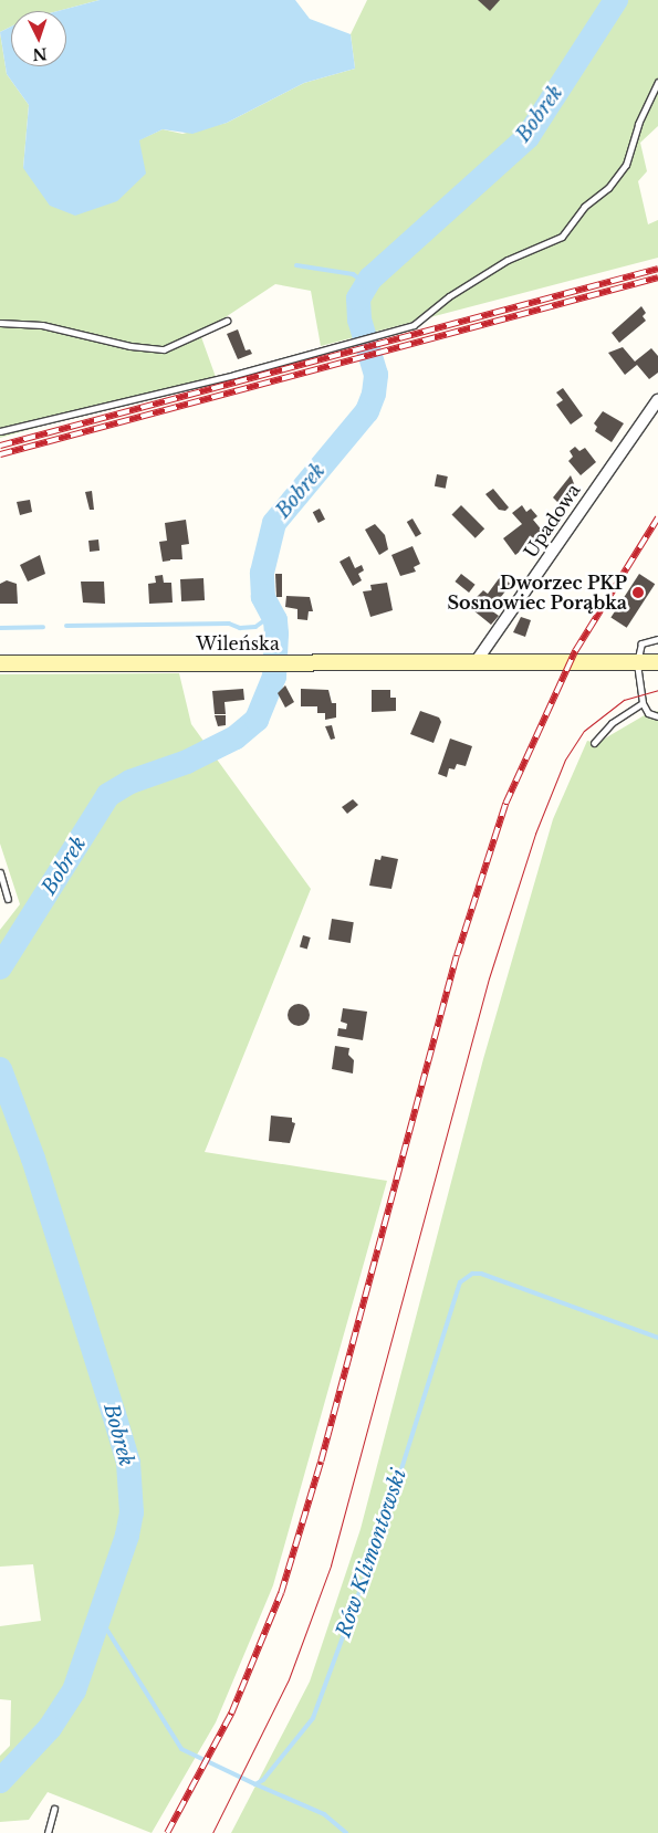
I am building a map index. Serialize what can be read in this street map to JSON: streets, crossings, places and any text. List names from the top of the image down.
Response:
{
  "streets": {
    "street": ["Upadowa", "Wileńska"]
  },
  "crossings": [
    ["Upadowa", "Wileńska"]
  ],
  "water": ["Bobrek", "Rów Klimontowski"],
  "places": ["Dworzec PKP Sosnowiec Porąbka"],
  "north": "bottom"
}
